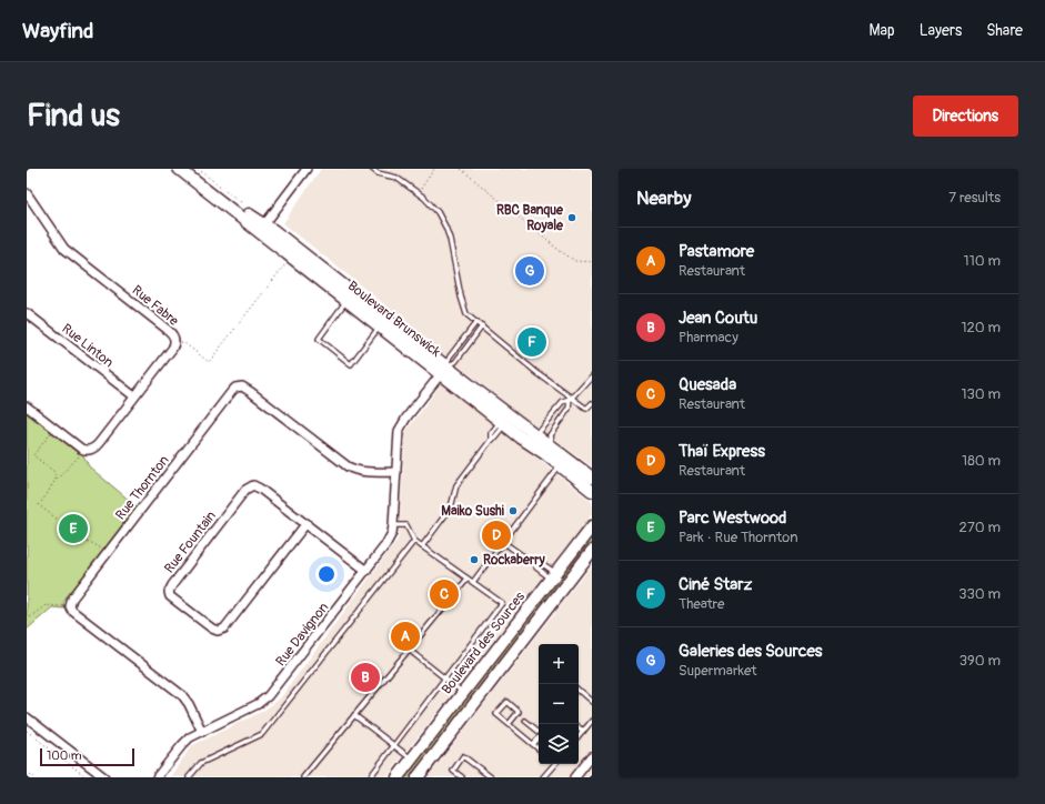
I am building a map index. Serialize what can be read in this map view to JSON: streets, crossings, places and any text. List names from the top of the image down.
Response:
{
  "streets": {
    "street": [
      "Rue Fabre",
      "Boulevard Brunswick",
      "Rue Linton",
      "Rue Thornton",
      "Rue Fountain",
      "Rue Davignon",
      "Boulevard des Sources"
    ]
  },
  "crossings": [
    ["Rue Fabre", "Rue Linton"],
    ["Boulevard Brunswick", "Rue Davignon"],
    ["Rue Thornton", "Rue Davignon"],
    ["Rue Fountain", "Rue Davignon"]
  ],
  "places": ["RBC Banque Royale", "Maiko Sushi", "Rockaberry"],
  "scale_bar": "100 m",
  "page": {
    "header": "Wayfind",
    "nav": ["Map", "Layers", "Share"],
    "buttons": "Directions",
    "title": "Find us",
    "heading": ["Nearby", "7 results"],
    "list": [
      {
        "mark": "A",
        "name": "Pastamore",
        "note": "Restaurant",
        "value": "110 m"
      },
      {
        "mark": "B",
        "name": "Jean Coutu",
        "note": "Pharmacy",
        "value": "120 m"
      },
      {
        "mark": "C",
        "name": "Quesada",
        "note": "Restaurant",
        "value": "130 m"
      },
      {
        "mark": "D",
        "name": "Thaï Express",
        "note": "Restaurant",
        "value": "180 m"
      },
      {
        "mark": "E",
        "name": "Parc Westwood",
        "note": "Park · Rue Thornton",
        "value": "270 m"
      },
      {
        "mark": "F",
        "name": "Ciné Starz",
        "note": "Theatre",
        "value": "330 m"
      },
      {
        "mark": "G",
        "name": "Galeries des Sources",
        "note": "Supermarket",
        "value": "390 m"
      }
    ],
    "pins": [
      "G",
      "F",
      "E",
      "D",
      "C",
      "A",
      "B"
    ],
    "map_buttons": ["+", "−"],
    "scale": "100 m"
  }
}
